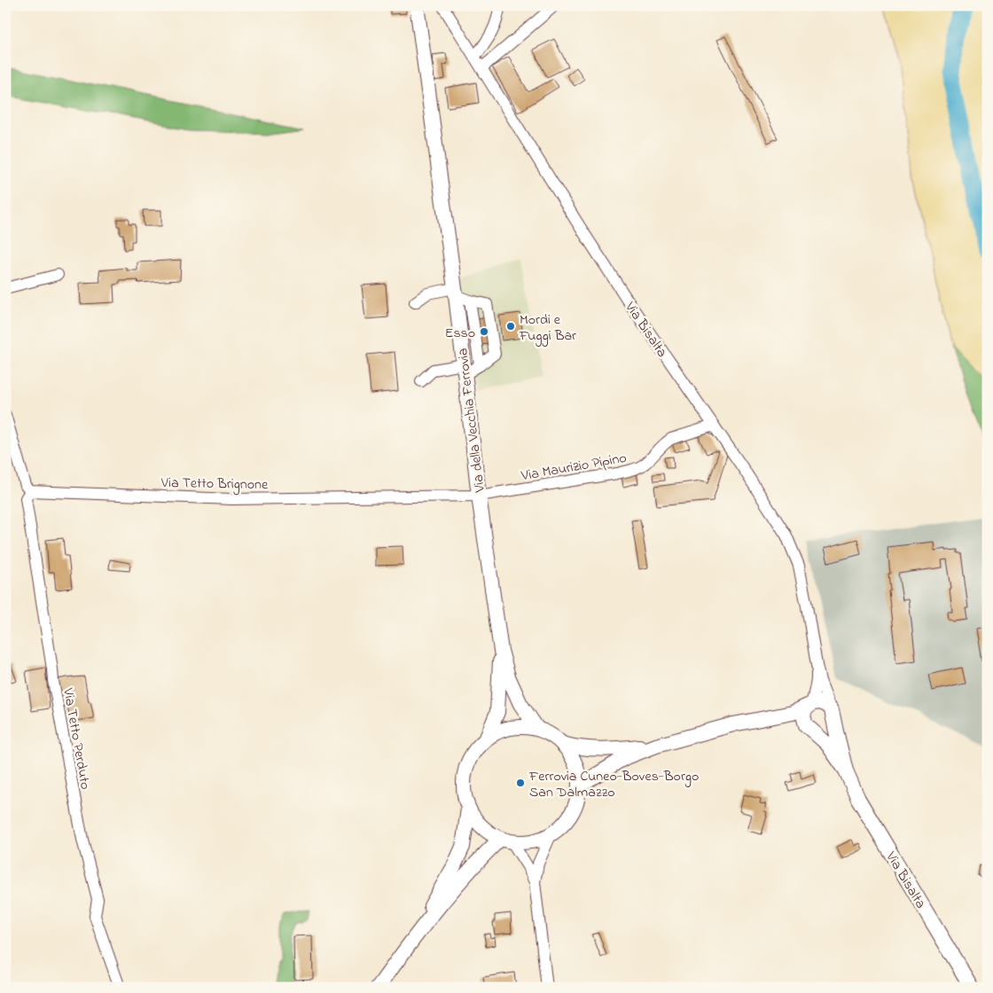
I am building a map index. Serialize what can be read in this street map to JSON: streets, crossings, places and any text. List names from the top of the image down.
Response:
{
  "streets": {
    "main road": ["Via Bisalta", "Via della Vecchia Ferrovia"],
    "street": ["Via Maurizio Pipino", "Via Tetto Brignone", "Via Tetto Perduto"]
  },
  "crossings": [
    ["Via Bisalta", "Via Maurizio Pipino"],
    ["Via della Vecchia Ferrovia", "Via Maurizio Pipino"],
    ["Via della Vecchia Ferrovia", "Via Tetto Brignone"],
    ["Via Maurizio Pipino", "Via Tetto Brignone"],
    ["Via Tetto Brignone", "Via Tetto Perduto"]
  ],
  "places": ["Mordi e Fuggi Bar", "Esso", "Ferrovia Cuneo-Boves-Borgo San Dalmazzo"]
}
